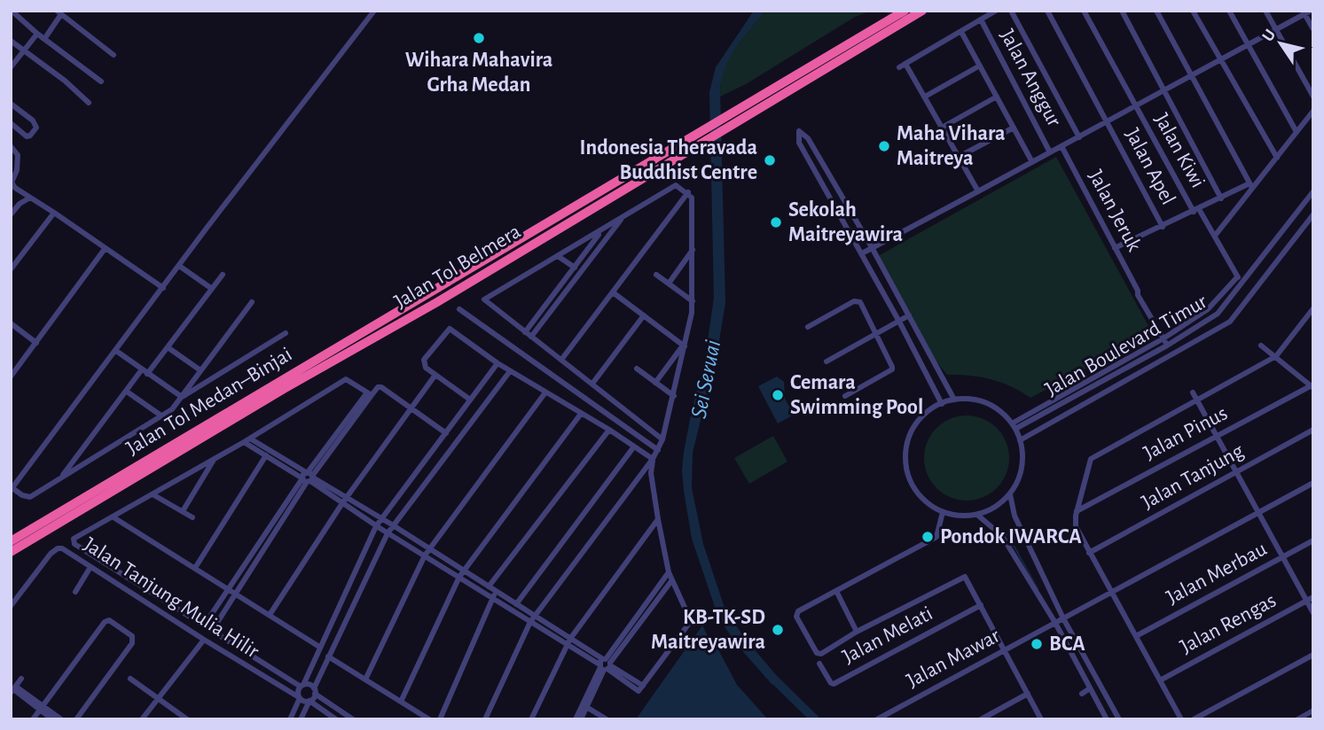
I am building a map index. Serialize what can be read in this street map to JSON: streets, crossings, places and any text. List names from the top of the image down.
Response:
{
  "streets": {
    "highway": ["Jalan Tol Belmera", "Jalan Tol Medan–Binjai"],
    "street": [
      "Jalan Anggur",
      "Jalan Kiwi",
      "Jalan Apel",
      "Jalan Jeruk",
      "Jalan Boulevard Timur",
      "Jalan Pinus",
      "Jalan Tanjung",
      "Jalan Merbau",
      "Jalan Tanjung Mulia Hilir",
      "Jalan Rengas",
      "Jalan Melati",
      "Jalan Mawar"
    ]
  },
  "crossings": [
    ["Jalan Kiwi", "Jalan Boulevard Timur"],
    ["Jalan Jeruk", "Jalan Boulevard Timur"],
    ["Jalan Tol Belmera", "Jalan Tol Medan–Binjai"]
  ],
  "water": ["Sei Seruai"],
  "places": [
    "Wihara Mahavira Grha Medan",
    "Maha Vihara Maitreya",
    "Indonesia Theravada Buddhist Centre",
    "Sekolah Maitreyawira",
    "Cemara Swimming Pool",
    "Pondok IWARCA",
    "KB-TK-SD Maitreyawira",
    "BCA"
  ],
  "north": "top left"
}
